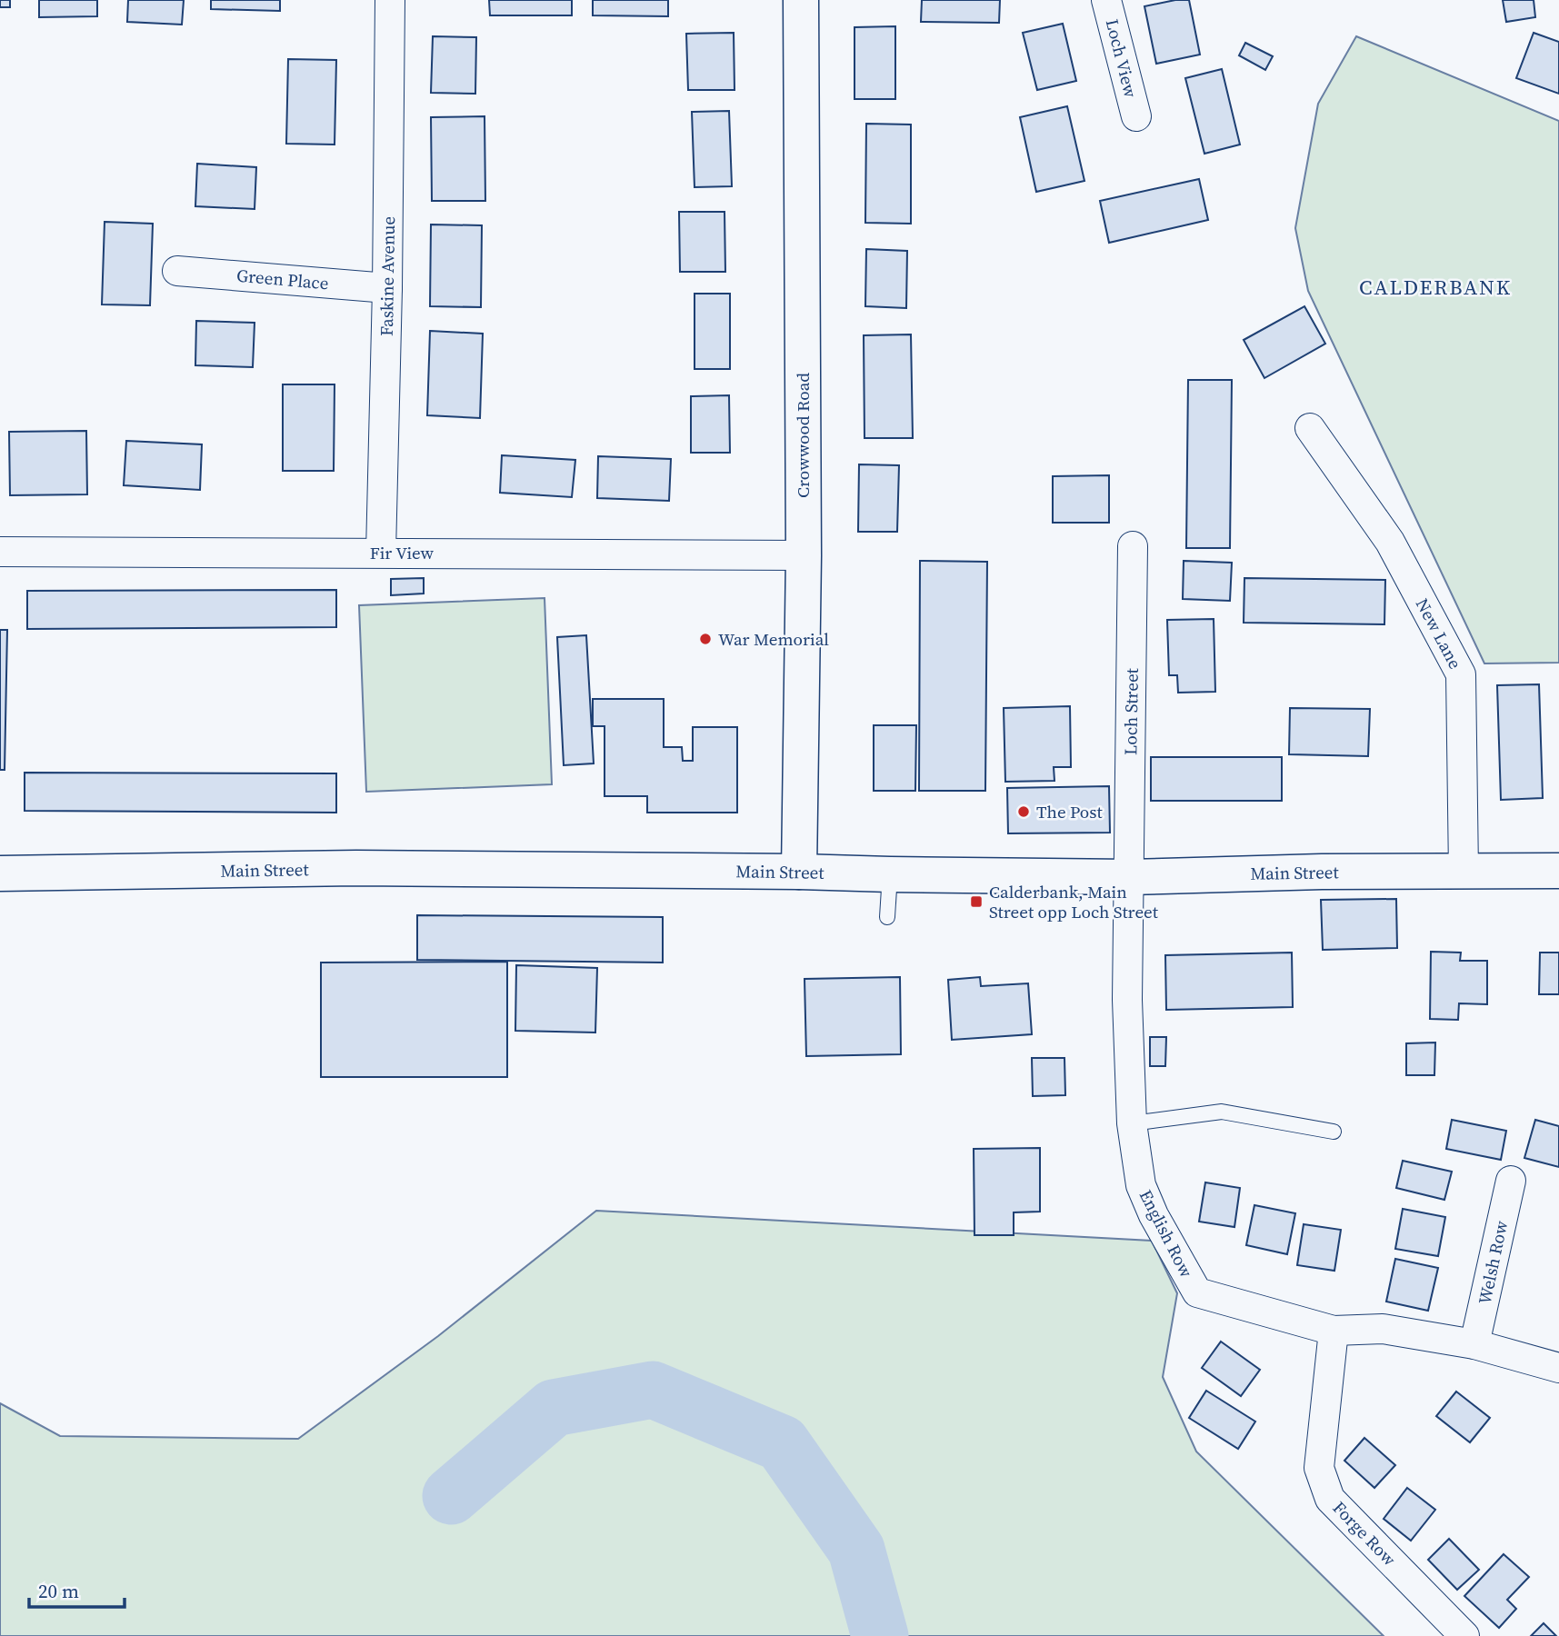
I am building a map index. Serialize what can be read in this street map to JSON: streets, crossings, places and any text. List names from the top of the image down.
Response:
{
  "streets": {
    "main road": ["Crowwood Road", "Main Street"],
    "street": [
      "Loch View",
      "Faskine Avenue",
      "Green Place",
      "Fir View",
      "New Lane",
      "Loch Street",
      "English Row",
      "Welsh Row",
      "Forge Row"
    ]
  },
  "crossings": [
    ["Faskine Avenue", "Green Place"],
    ["Faskine Avenue", "Fir View"],
    ["Crowwood Road", "Fir View"],
    ["Crowwood Road", "Main Street"],
    ["New Lane", "Main Street"],
    ["Loch Street", "Main Street"],
    ["Loch Street", "English Row"],
    ["Main Street", "English Row"],
    ["English Row", "Welsh Row"],
    ["English Row", "Forge Row"]
  ],
  "districts": ["CALDERBANK"],
  "places": {
    "other": ["War Memorial", "The Post"],
    "transit": ["Calderbank, Main Street opp Loch Street"]
  },
  "scale_bar": "20 m"
}
